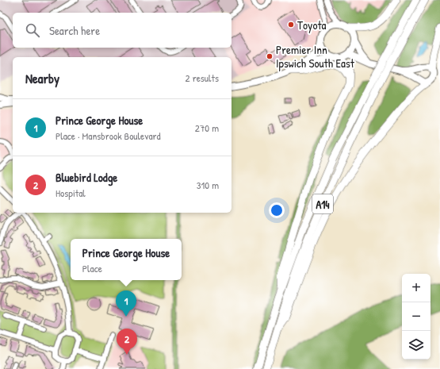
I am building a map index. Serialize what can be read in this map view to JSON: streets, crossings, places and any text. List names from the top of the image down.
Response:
{
  "streets": {
    "highway": ["A14"]
  },
  "places": ["Toyota", "Premier Inn Ipswich South East"],
  "page": {
    "search": "Search here",
    "heading": ["Nearby", "2 results"],
    "list": [
      {
        "mark": "1",
        "name": "Prince George House",
        "note": "Place · Mansbrook Boulevard",
        "value": "270 m"
      },
      {
        "mark": "2",
        "name": "Bluebird Lodge",
        "note": "Hospital",
        "value": "310 m"
      }
    ],
    "popup": ["Prince George House", "Place"],
    "map_buttons": ["+", "−"],
    "pins": ["1", "2"]
  }
}
